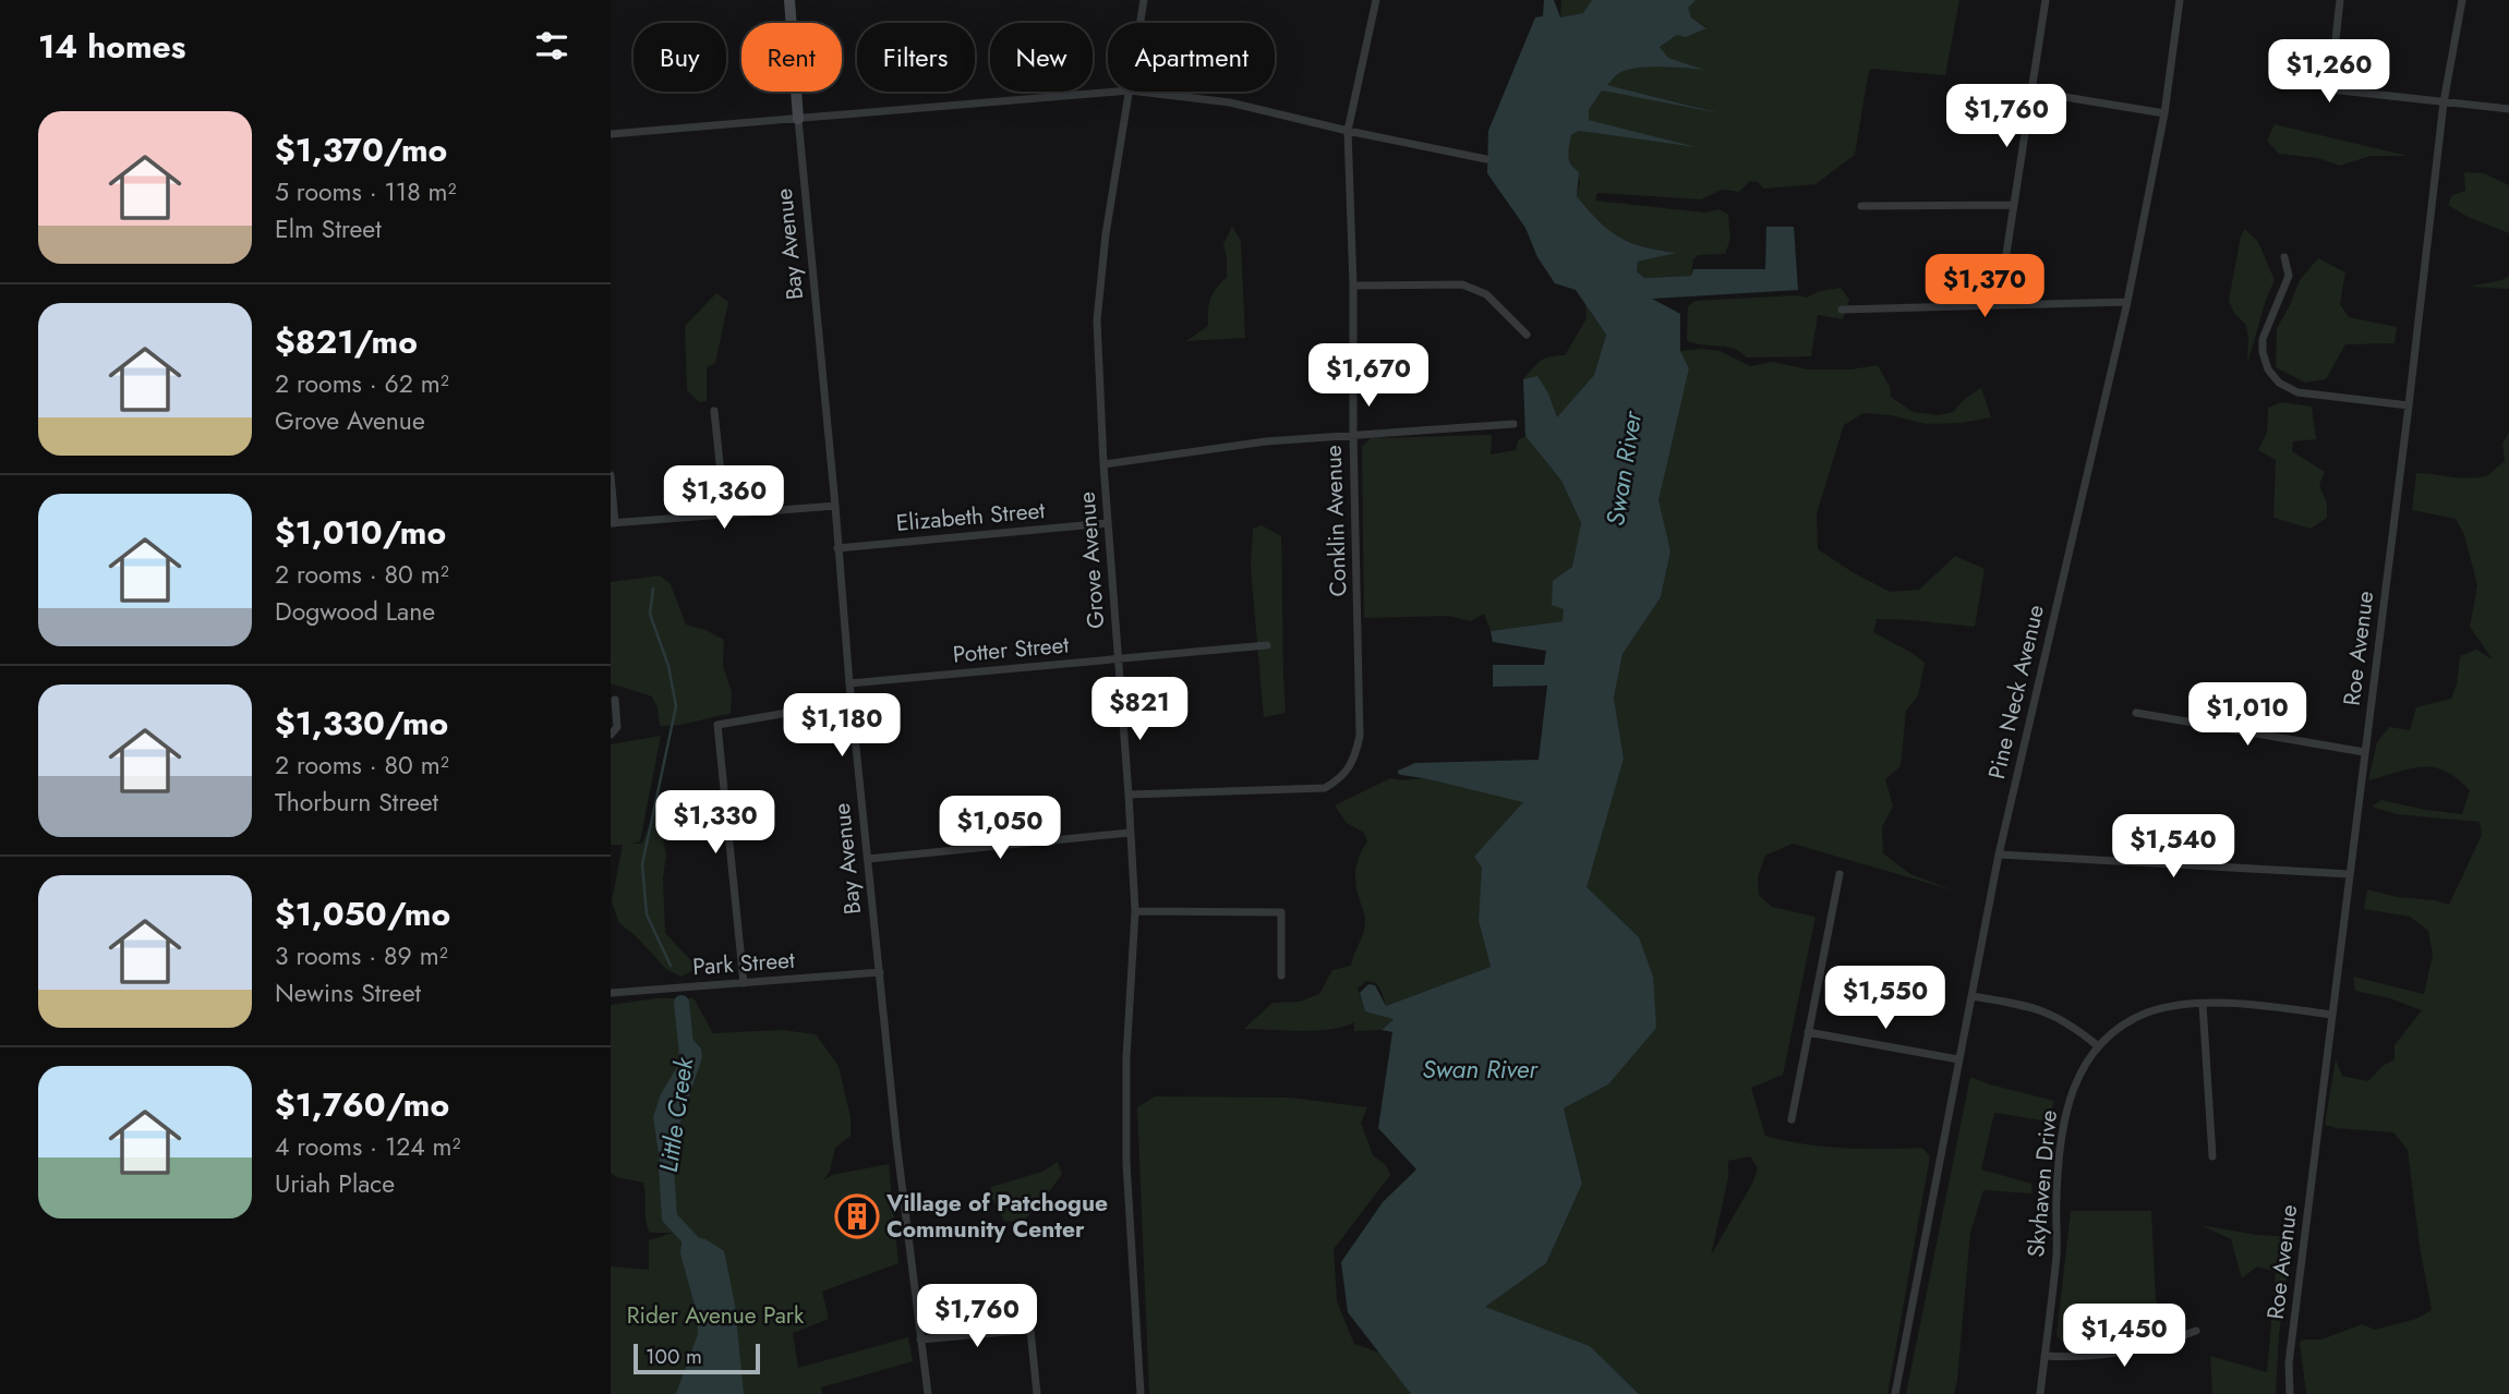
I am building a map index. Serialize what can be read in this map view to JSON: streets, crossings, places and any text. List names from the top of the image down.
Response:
{
  "streets": {
    "street": [
      "Bay Avenue",
      "Elizabeth Street",
      "Conklin Avenue",
      "Grove Avenue",
      "Roe Avenue",
      "Potter Street",
      "Pine Neck Avenue",
      "Park Street",
      "Skyhaven Drive"
    ]
  },
  "crossings": [
    ["Bay Avenue", "Elizabeth Street"],
    ["Bay Avenue", "Potter Street"],
    ["Bay Avenue", "Park Street"],
    ["Elizabeth Street", "Grove Avenue"],
    ["Conklin Avenue", "Grove Avenue"],
    ["Grove Avenue", "Potter Street"],
    ["Roe Avenue", "Skyhaven Drive"]
  ],
  "water": ["Swan River", "Little Creek"],
  "parks": ["Rider Avenue Park"],
  "places": {
    "building": ["Village of Patchogue Community Center"]
  },
  "scale_bar": "100 m",
  "page": {
    "heading": "14 homes",
    "chip": [
      "Buy",
      "Rent",
      "Filters",
      "New",
      "Apartment"
    ],
    "price": [
      "$1,260",
      "$1,760",
      "$1,370",
      "$1,670",
      "$1,360",
      "$821",
      "$1,010",
      "$1,180",
      "$1,330",
      "$1,050",
      "$1,540",
      "$1,550",
      "$1,760",
      "$1,450"
    ],
    "list": [
      {
        "name": "$1,370/mo",
        "note": "5 rooms · 118 m² · Elm Street"
      },
      {
        "name": "$821/mo",
        "note": "2 rooms · 62 m² · Grove Avenue"
      },
      {
        "name": "$1,010/mo",
        "note": "2 rooms · 80 m² · Dogwood Lane"
      },
      {
        "name": "$1,330/mo",
        "note": "2 rooms · 80 m² · Thorburn Street"
      },
      {
        "name": "$1,050/mo",
        "note": "3 rooms · 89 m² · Newins Street"
      },
      {
        "name": "$1,760/mo",
        "note": "4 rooms · 124 m² · Uriah Place"
      }
    ],
    "scale": "100 m"
  }
}
